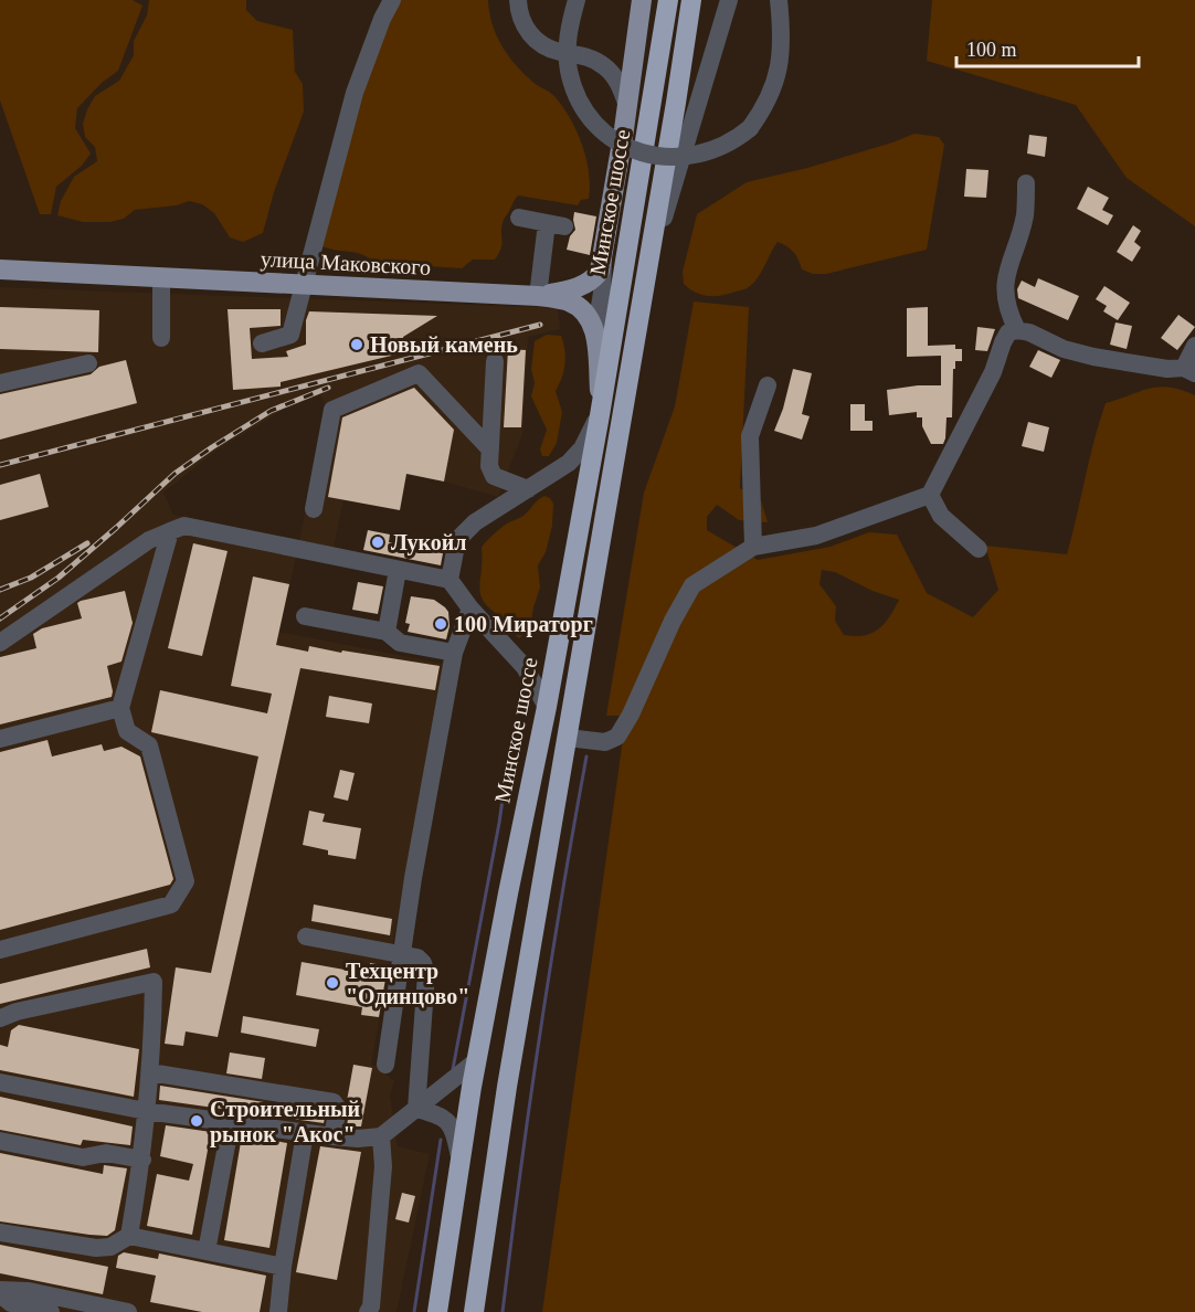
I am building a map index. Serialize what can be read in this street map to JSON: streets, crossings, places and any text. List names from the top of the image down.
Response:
{
  "streets": {
    "highway": ["Минское шоссе"],
    "main road": ["улица Маковского"]
  },
  "places": [
    "Новый камень",
    "Лукойл",
    "100 Мираторг",
    "Техцентр \"Одинцово\"",
    "Строительный рынок \"Акос\""
  ],
  "scale_bar": "100 m"
}
